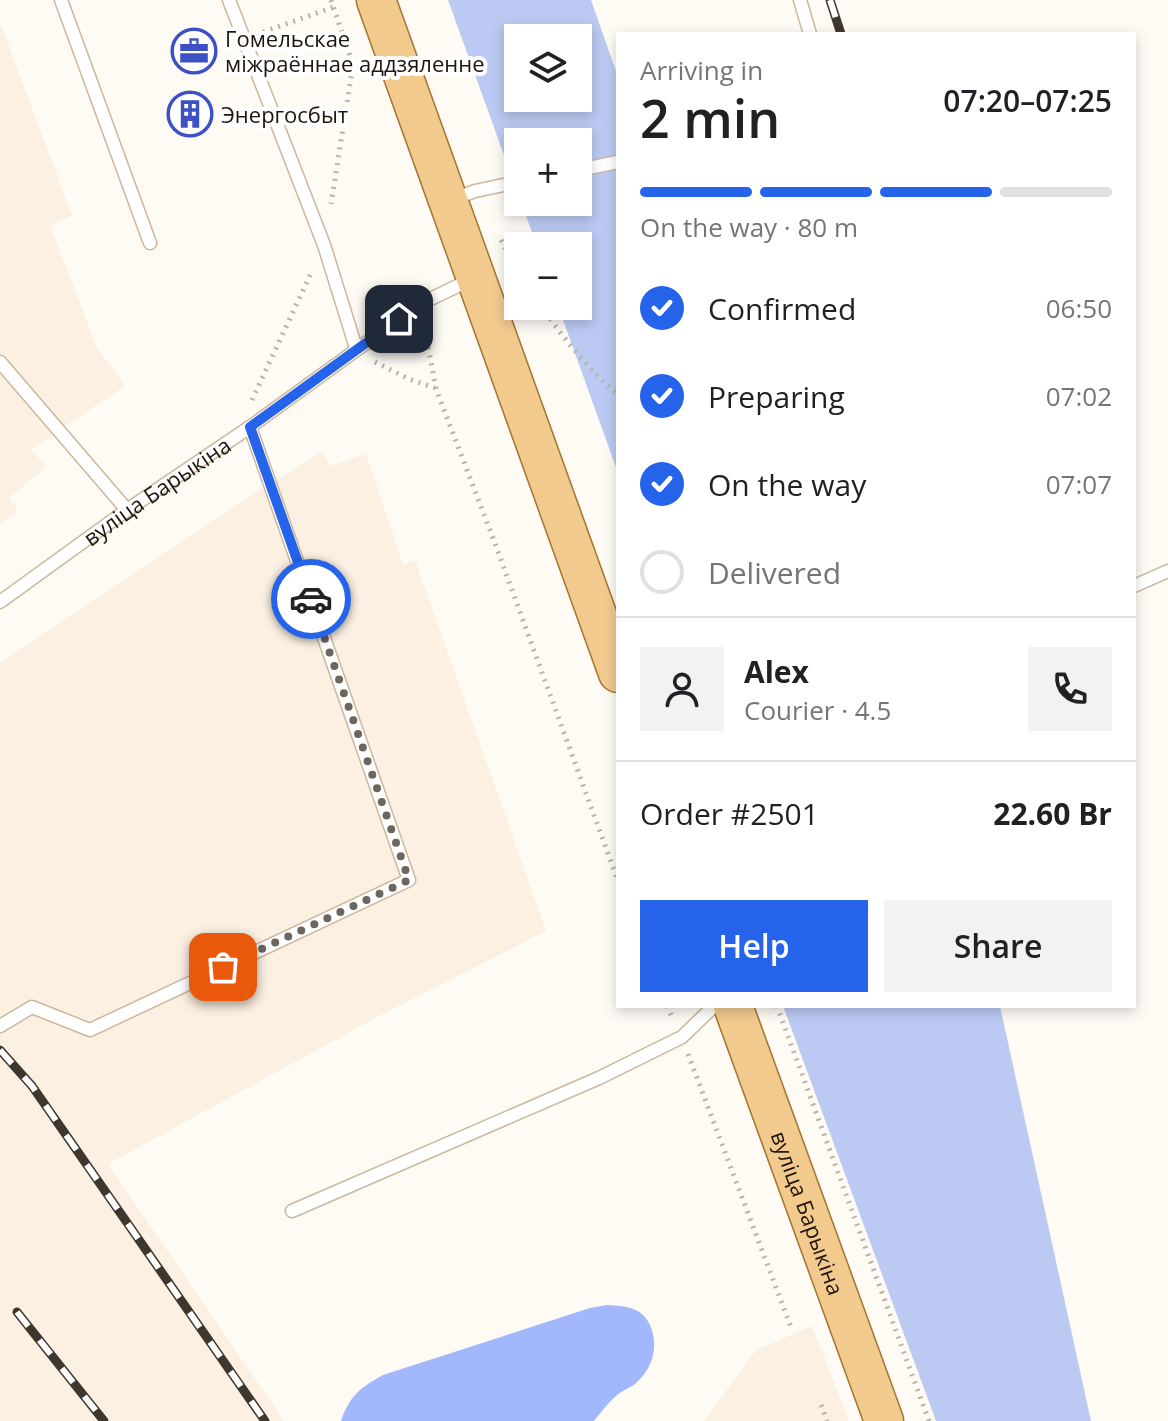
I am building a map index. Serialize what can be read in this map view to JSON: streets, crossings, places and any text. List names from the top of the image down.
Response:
{
  "streets": {
    "main road": ["вуліца Барыкіна"]
  },
  "places": {
    "office": ["Гомельскае міжраённае аддзяленне"],
    "building": ["Энергосбыт"]
  },
  "page": {
    "map_buttons": ["+", "−"],
    "heading": ["2 min", "Arriving in", "07:20–07:25"],
    "panel": [
      "Alex",
      "Courier · 4.5",
      "Order #2501",
      "22.60 Br"
    ],
    "bar": "On the way · 80 m",
    "list": [
      ["Confirmed", "06:50"],
      ["Preparing", "07:02"],
      ["On the way", "07:07"],
      "Delivered"
    ],
    "buttons": ["Help", "Share"]
  }
}
